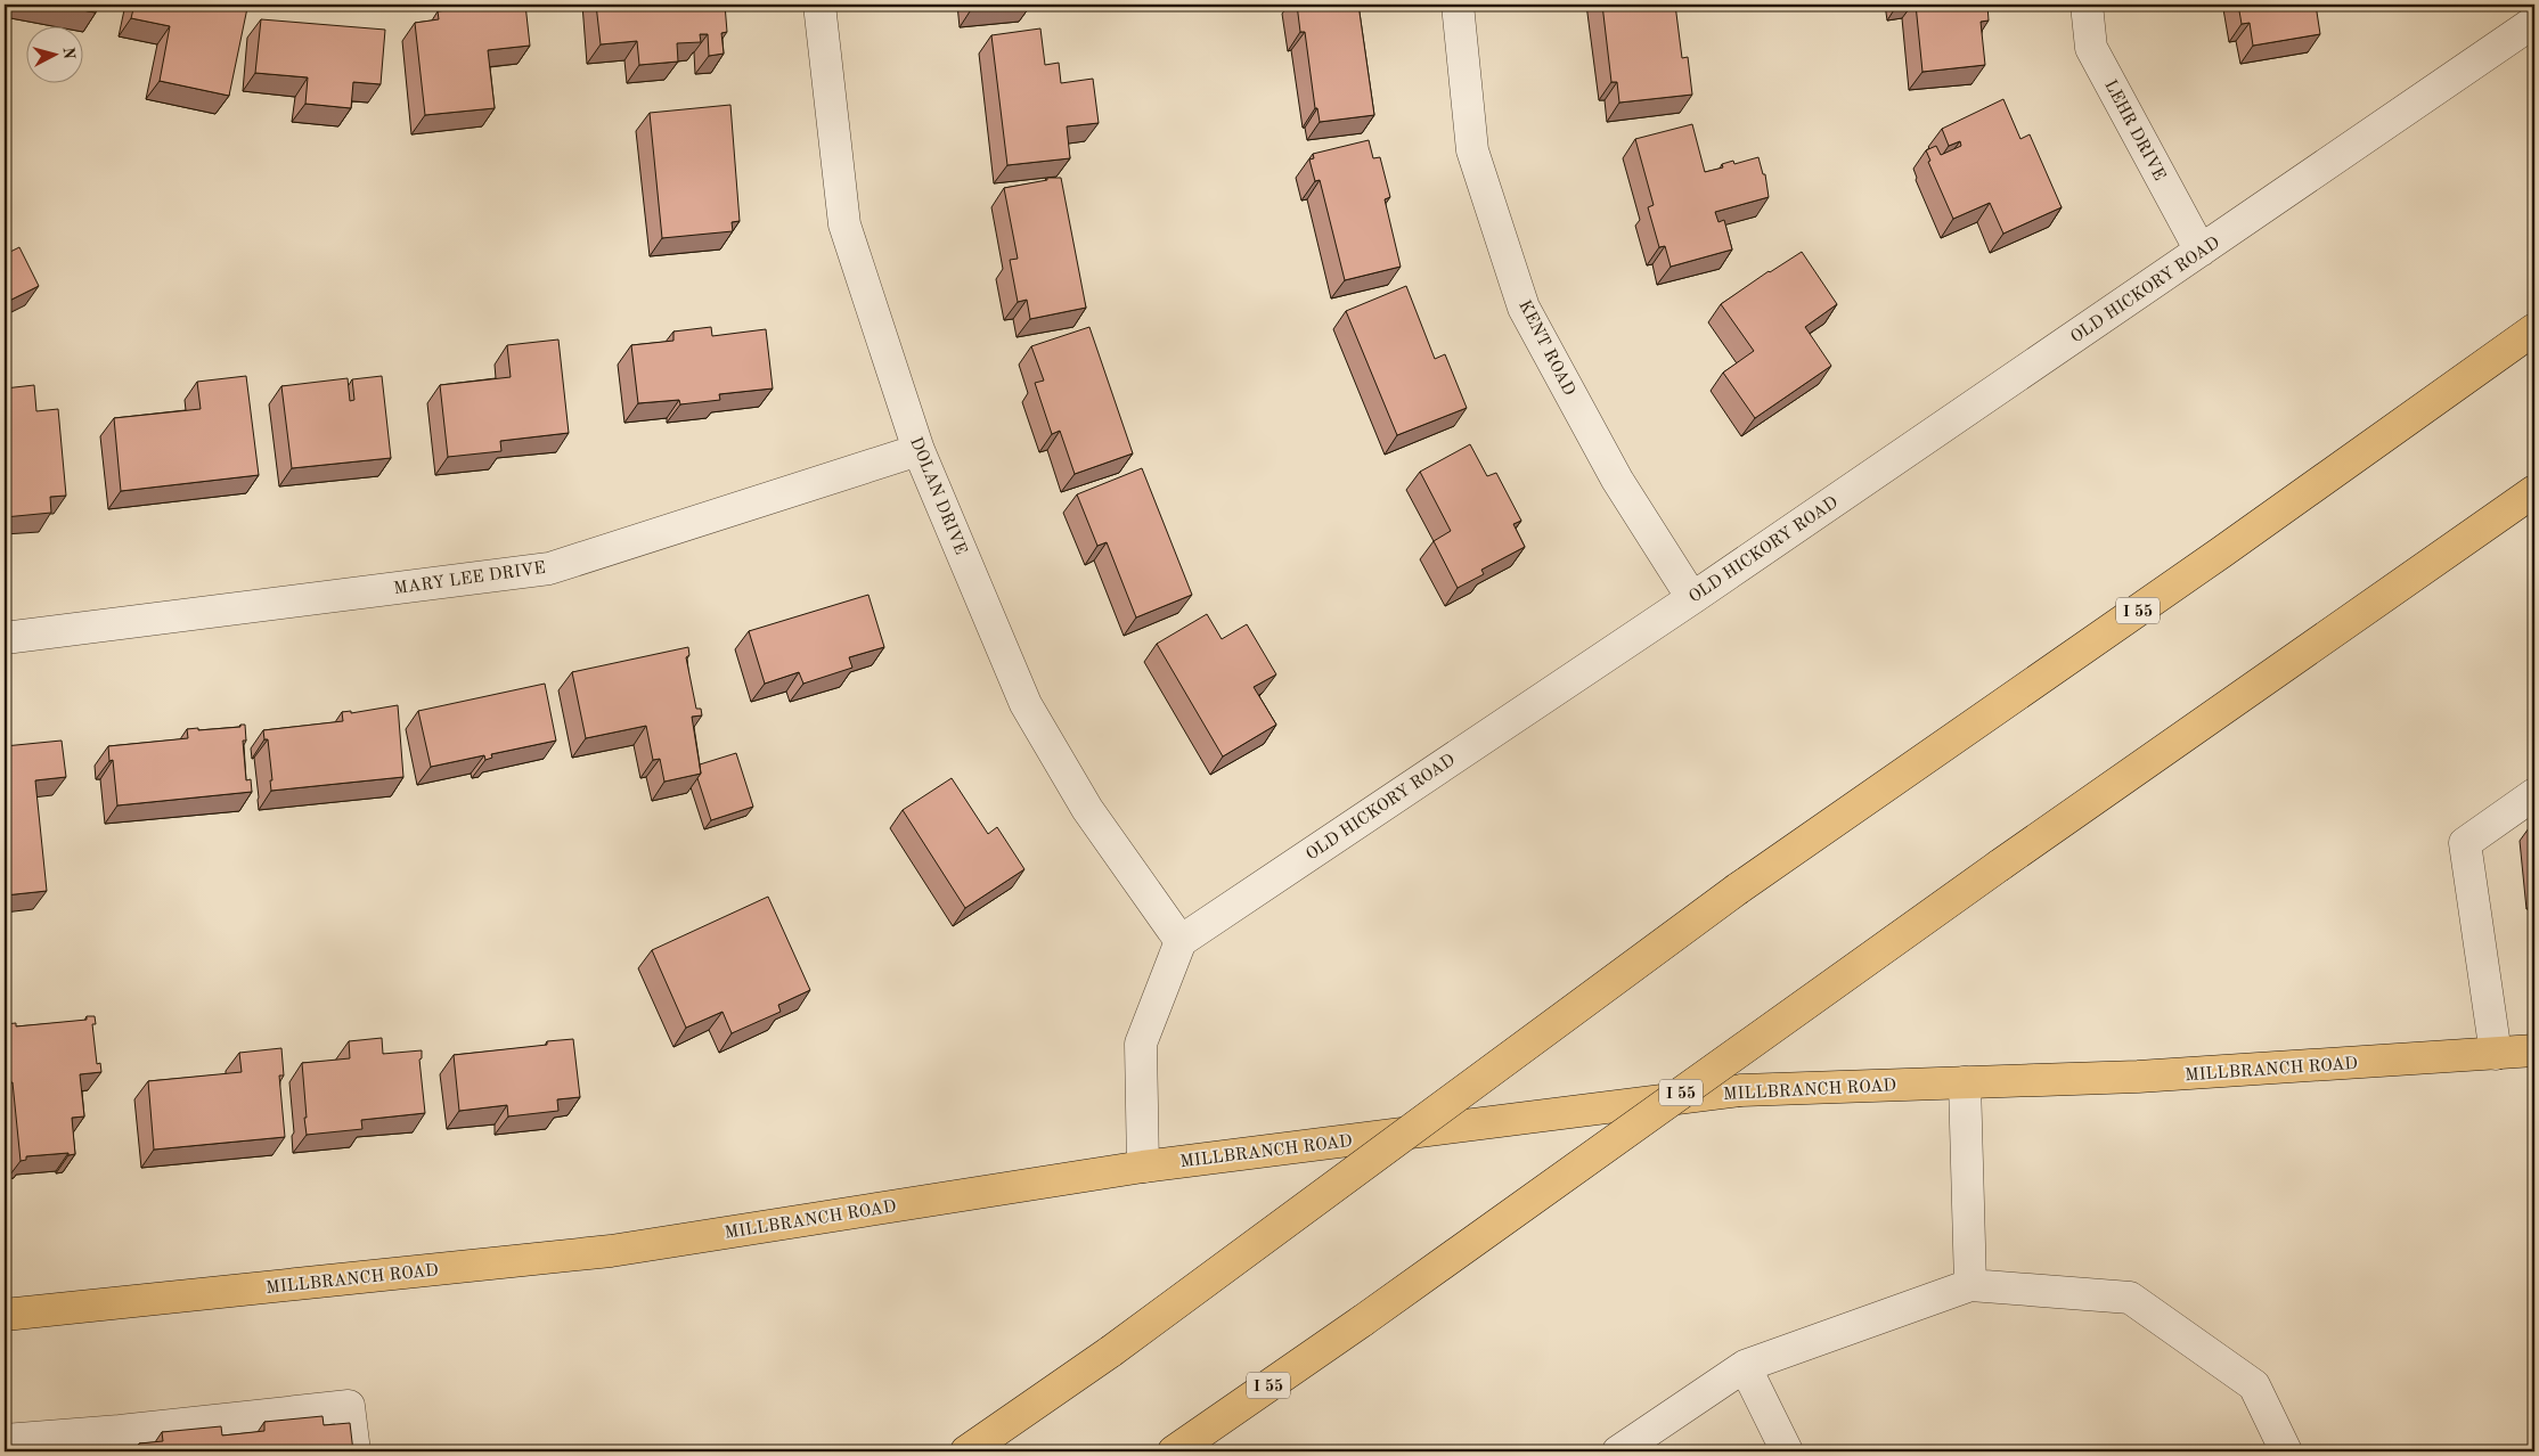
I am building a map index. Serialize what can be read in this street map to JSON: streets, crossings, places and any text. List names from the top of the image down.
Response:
{
  "streets": {
    "main road": ["I 55", "MILLBRANCH ROAD"],
    "street": [
      "LEHR DRIVE",
      "OLD HICKORY ROAD",
      "KENT ROAD",
      "DOLAN DRIVE",
      "MARY LEE DRIVE"
    ]
  },
  "crossings": [
    ["LEHR DRIVE", "OLD HICKORY ROAD"],
    ["OLD HICKORY ROAD", "KENT ROAD"],
    ["OLD HICKORY ROAD", "DOLAN DRIVE"],
    ["DOLAN DRIVE", "MARY LEE DRIVE"]
  ],
  "north": "right"
}
